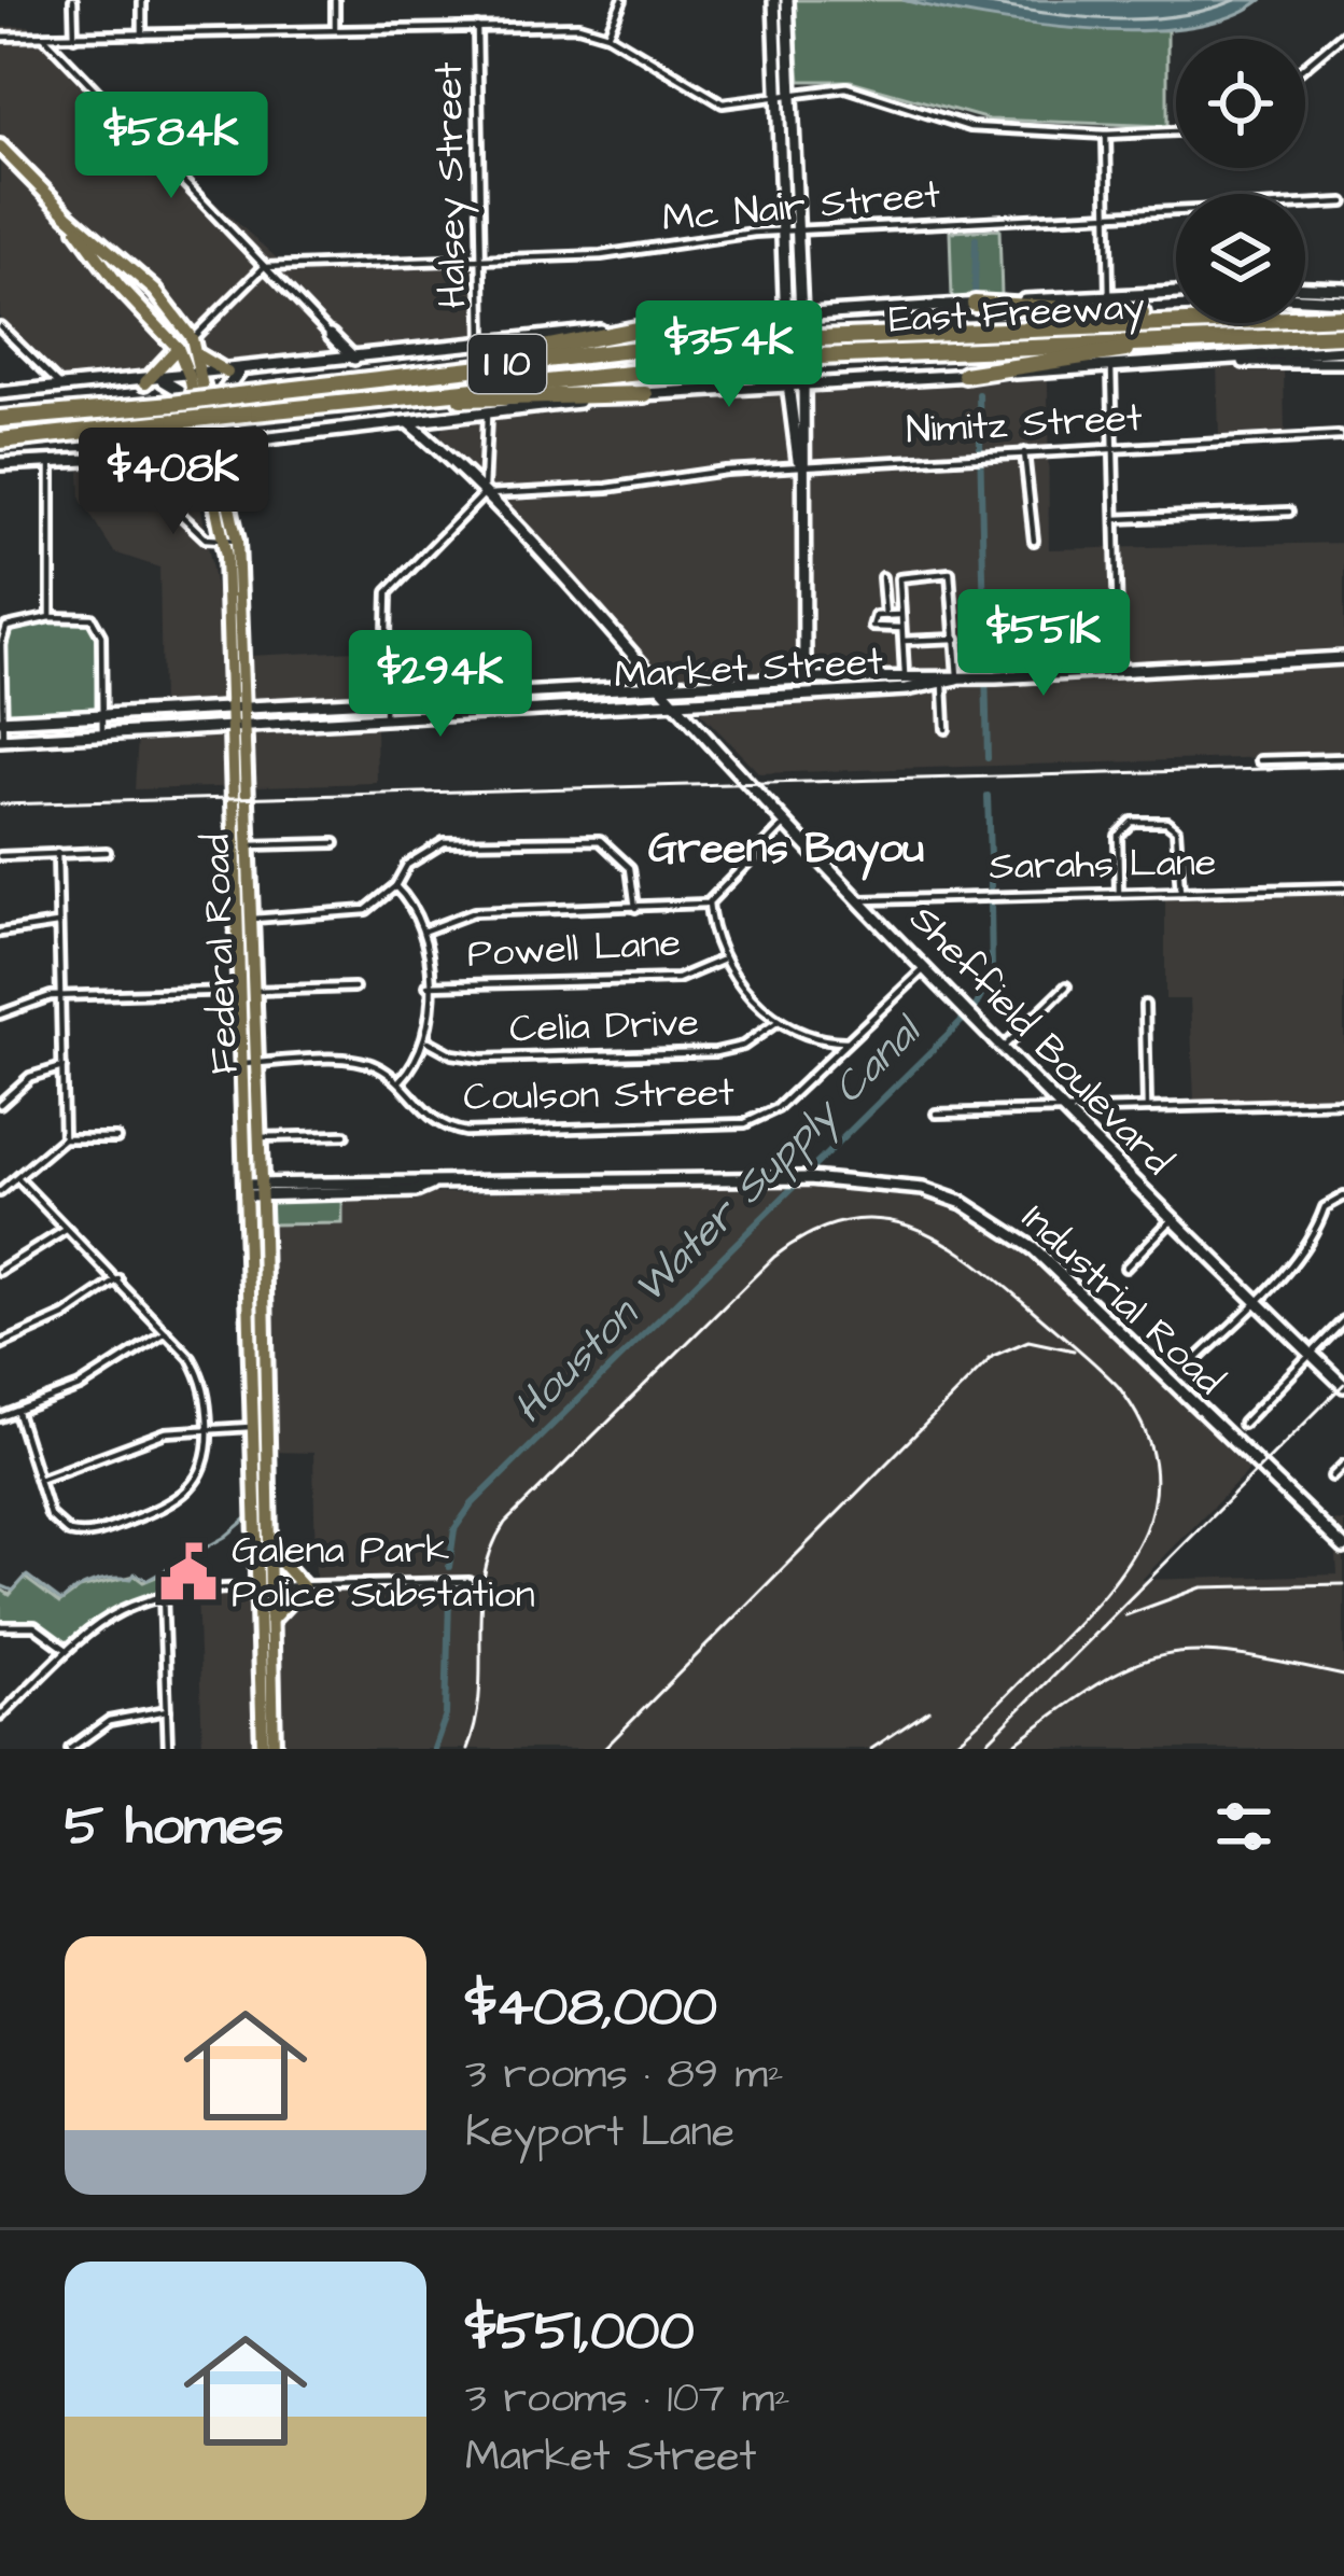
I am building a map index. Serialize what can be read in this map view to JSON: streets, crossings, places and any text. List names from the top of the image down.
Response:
{
  "streets": {
    "highway": ["East Freeway", "I 10"],
    "main road": [
      "Market Street",
      "Federal Road",
      "Sheffield Boulevard",
      "Industrial Road"
    ],
    "street": [
      "Halsey Street",
      "Mc Nair Street",
      "Nimitz Street",
      "Sarahs Lane",
      "Powell Lane",
      "Celia Drive",
      "Coulson Street"
    ]
  },
  "crossings": [
    ["Halsey Street", "Mc Nair Street"],
    ["Nimitz Street", "Sheffield Boulevard"],
    ["Market Street", "Federal Road"],
    ["Market Street", "Sheffield Boulevard"],
    ["Sarahs Lane", "Sheffield Boulevard"],
    ["Federal Road", "Coulson Street"],
    ["Federal Road", "Industrial Road"],
    ["Sheffield Boulevard", "Coulson Street"]
  ],
  "districts": ["Greens Bayou"],
  "water": ["Houston Water Supply Canal"],
  "places": {
    "public building": ["Galena Park Police Substation"]
  },
  "page": {
    "price": [
      "$584K",
      "$354K",
      "$408K",
      "$551K",
      "$294K"
    ],
    "heading": "5 homes",
    "list": [
      {
        "name": "$408,000",
        "note": "3 rooms · 89 m² · Keyport Lane"
      },
      {
        "name": "$551,000",
        "note": "3 rooms · 107 m² · Market Street"
      }
    ]
  }
}
